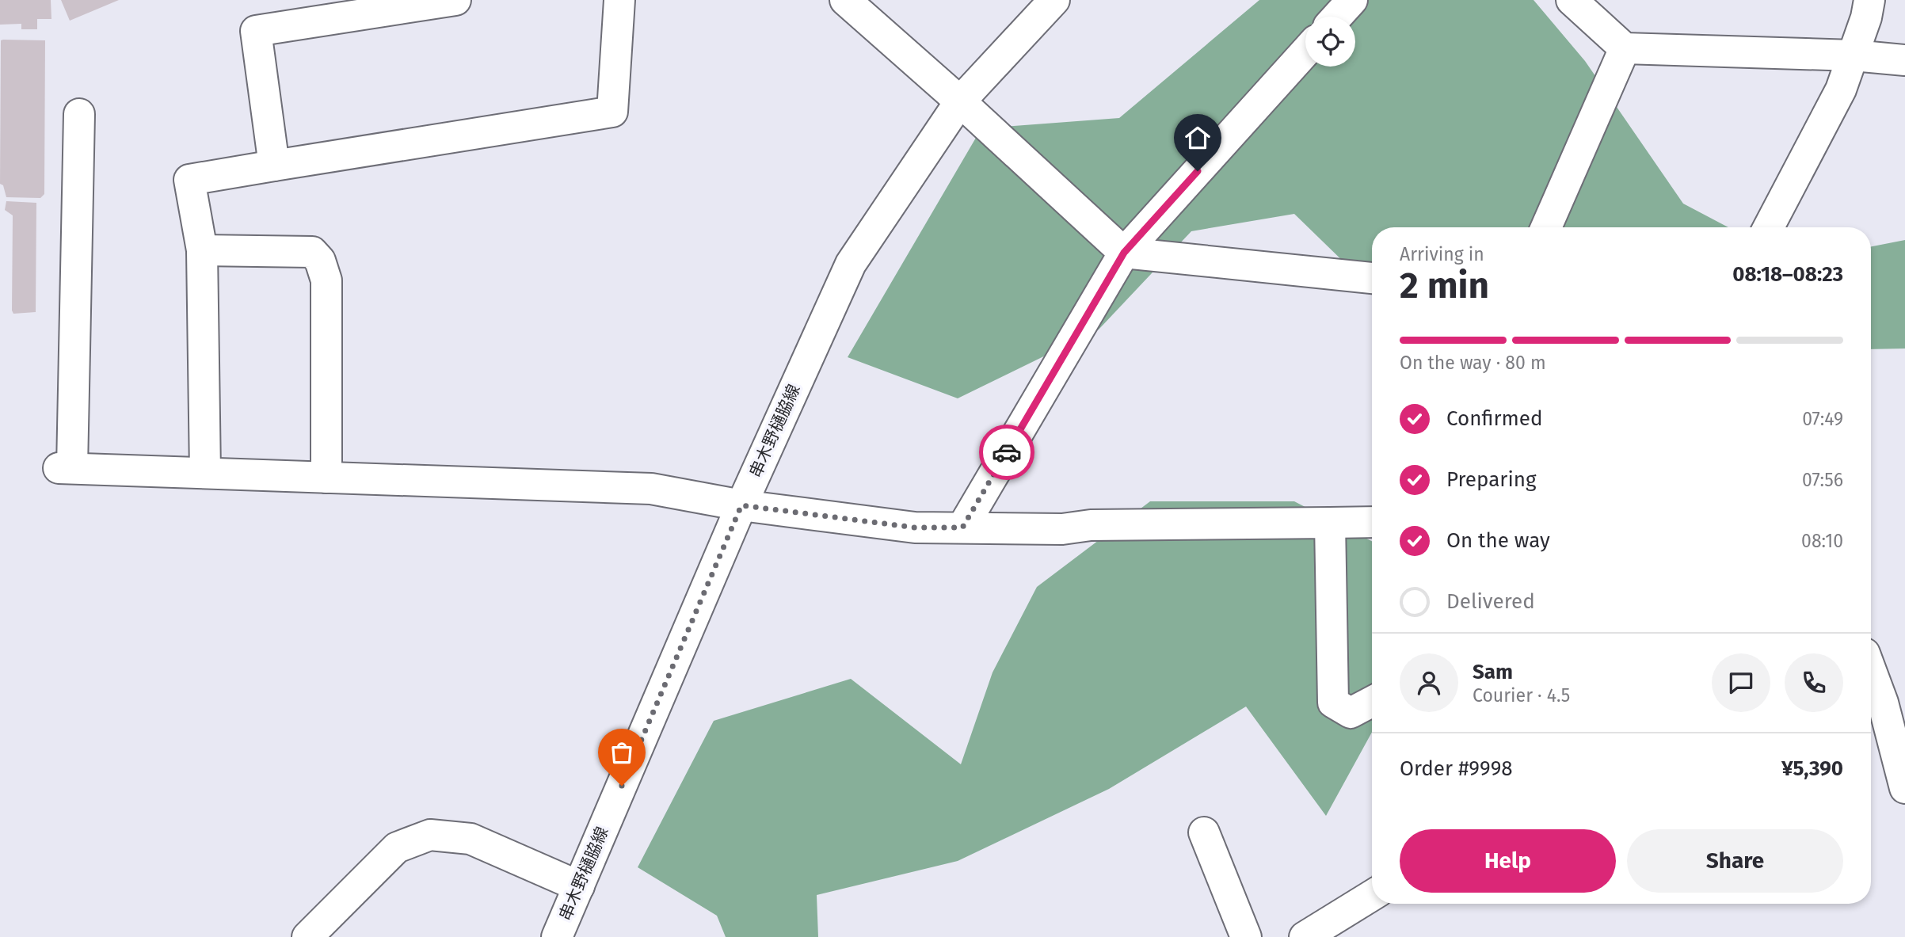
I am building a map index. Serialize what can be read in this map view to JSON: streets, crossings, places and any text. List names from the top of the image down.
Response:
{
  "streets": {
    "street": ["串木野樋脇線"]
  },
  "page": {
    "heading": ["2 min", "Arriving in", "08:18–08:23"],
    "panel": [
      "Sam",
      "Courier · 4.5",
      "Order #9998",
      "¥5,390"
    ],
    "bar": "On the way · 80 m",
    "list": [
      ["Confirmed", "07:49"],
      ["Preparing", "07:56"],
      ["On the way", "08:10"],
      "Delivered"
    ],
    "buttons": ["Help", "Share"]
  }
}
